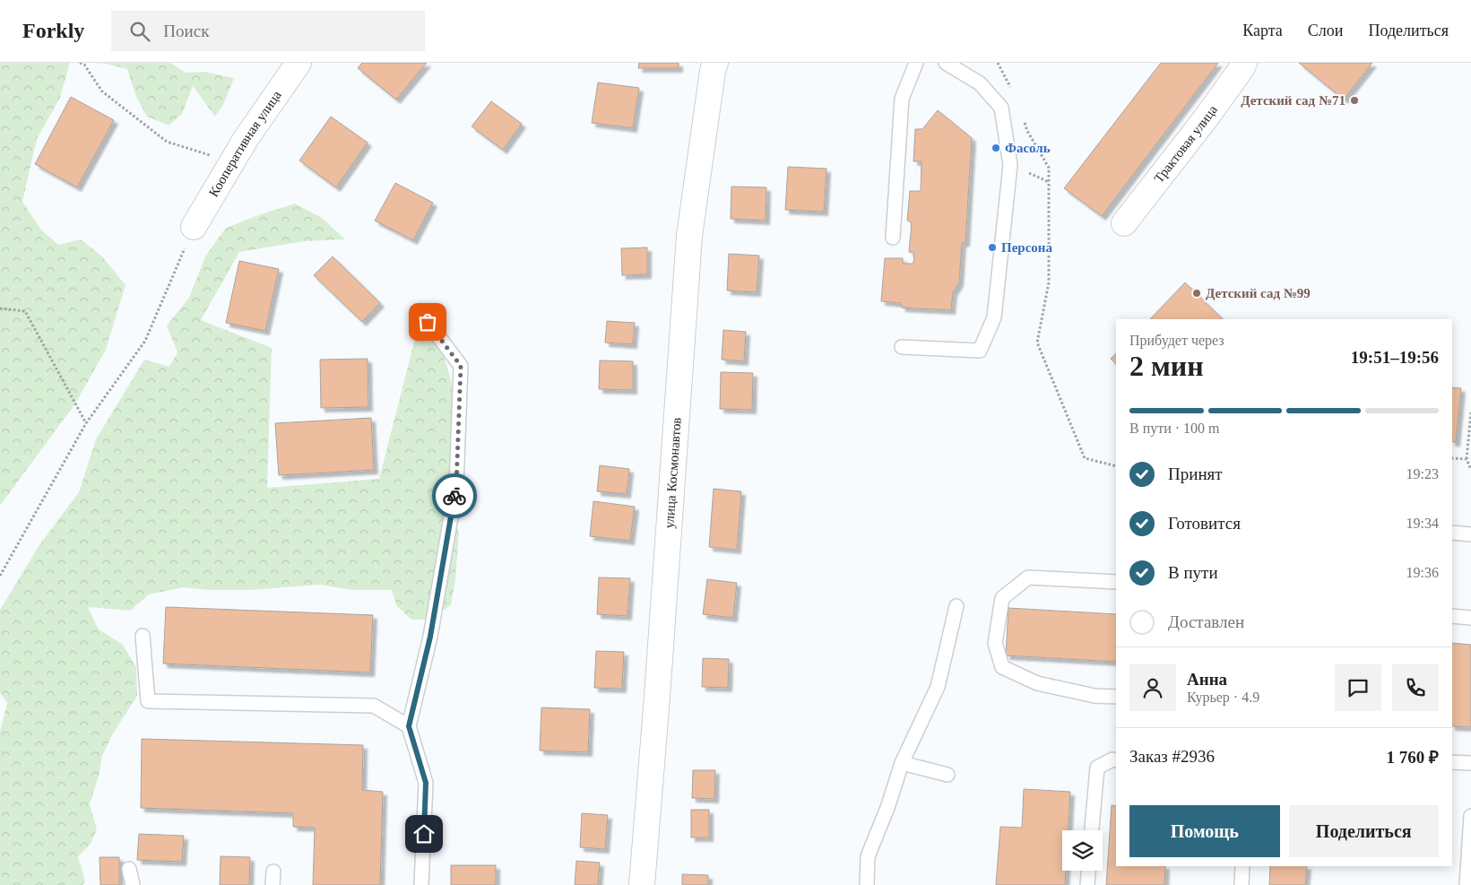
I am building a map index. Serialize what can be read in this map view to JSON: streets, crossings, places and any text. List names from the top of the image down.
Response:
{
  "streets": {
    "street": ["Трактовая улица", "Кооперативная улица", "улица Космонавтов"]
  },
  "places": [
    "Детский сад №71",
    "Фасоль",
    "Персона",
    "Детский сад №99"
  ],
  "page": {
    "header": "Forkly",
    "search": "Поиск",
    "nav": ["Карта", "Слои", "Поделиться"],
    "heading": ["2 мин", "Прибудет через", "19:51–19:56"],
    "panel": [
      "Анна",
      "Курьер · 4.9",
      "Заказ #2936",
      "1 760 ₽"
    ],
    "bar": "В пути · 100 m",
    "list": [
      ["Принят", "19:23"],
      ["Готовится", "19:34"],
      ["В пути", "19:36"],
      "Доставлен"
    ],
    "buttons": ["Помощь", "Поделиться"]
  }
}
